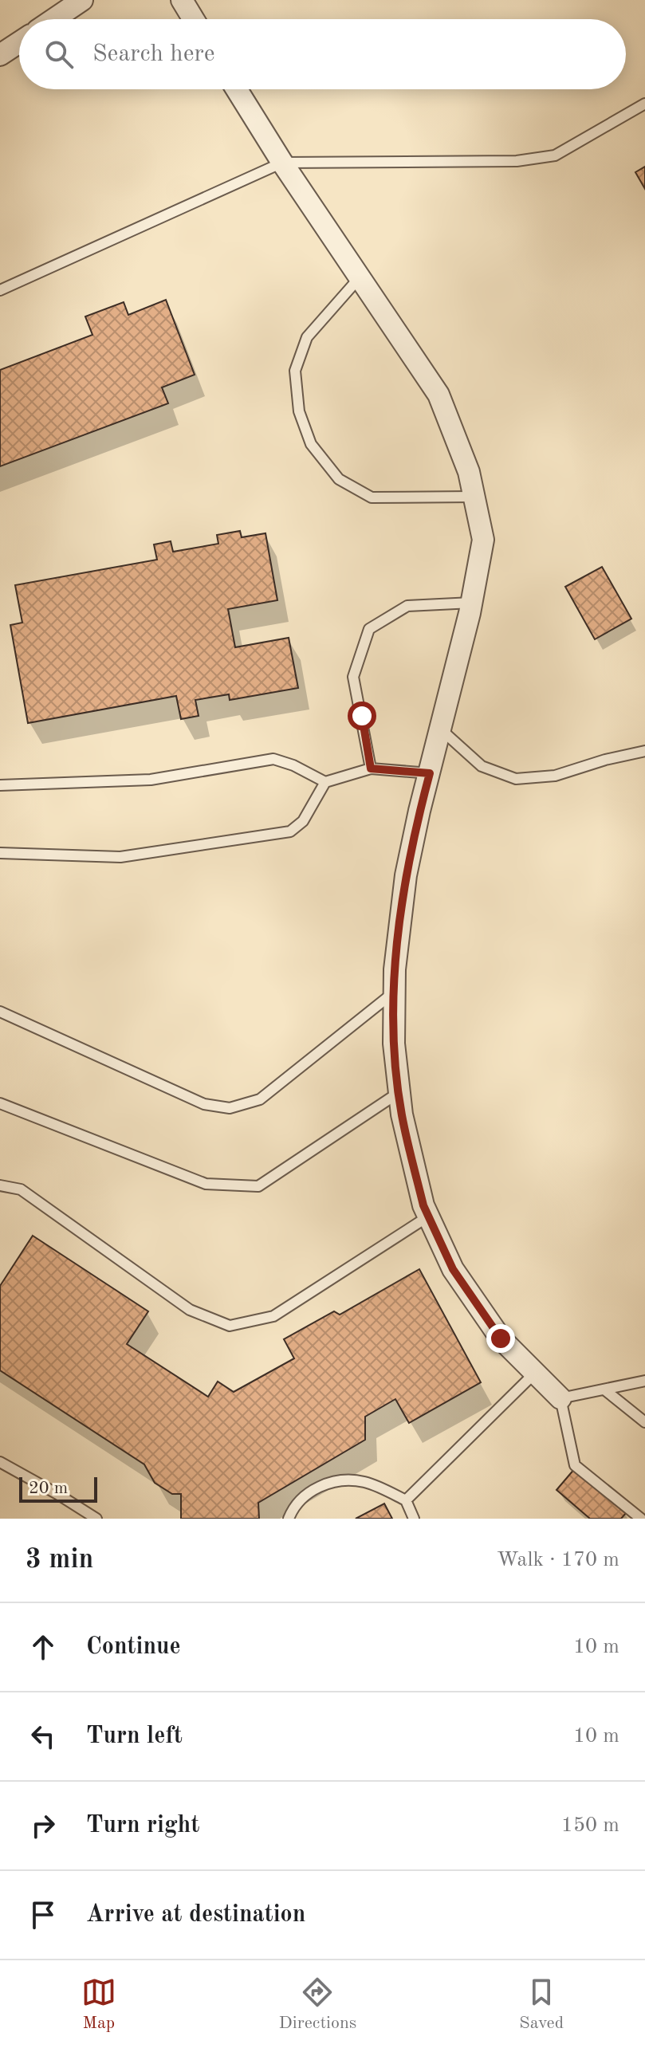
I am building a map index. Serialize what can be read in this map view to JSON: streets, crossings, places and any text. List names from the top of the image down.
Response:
{
  "scale_bar": "20 m",
  "page": {
    "search": "Search here",
    "scale": "20 m",
    "heading": ["3 min", "Walk · 170 m"],
    "list": [
      ["Continue", "10 m"],
      ["Turn left", "10 m"],
      ["Turn right", "150 m"],
      "Arrive at destination"
    ],
    "nav": ["Map", "Directions", "Saved"]
  }
}
